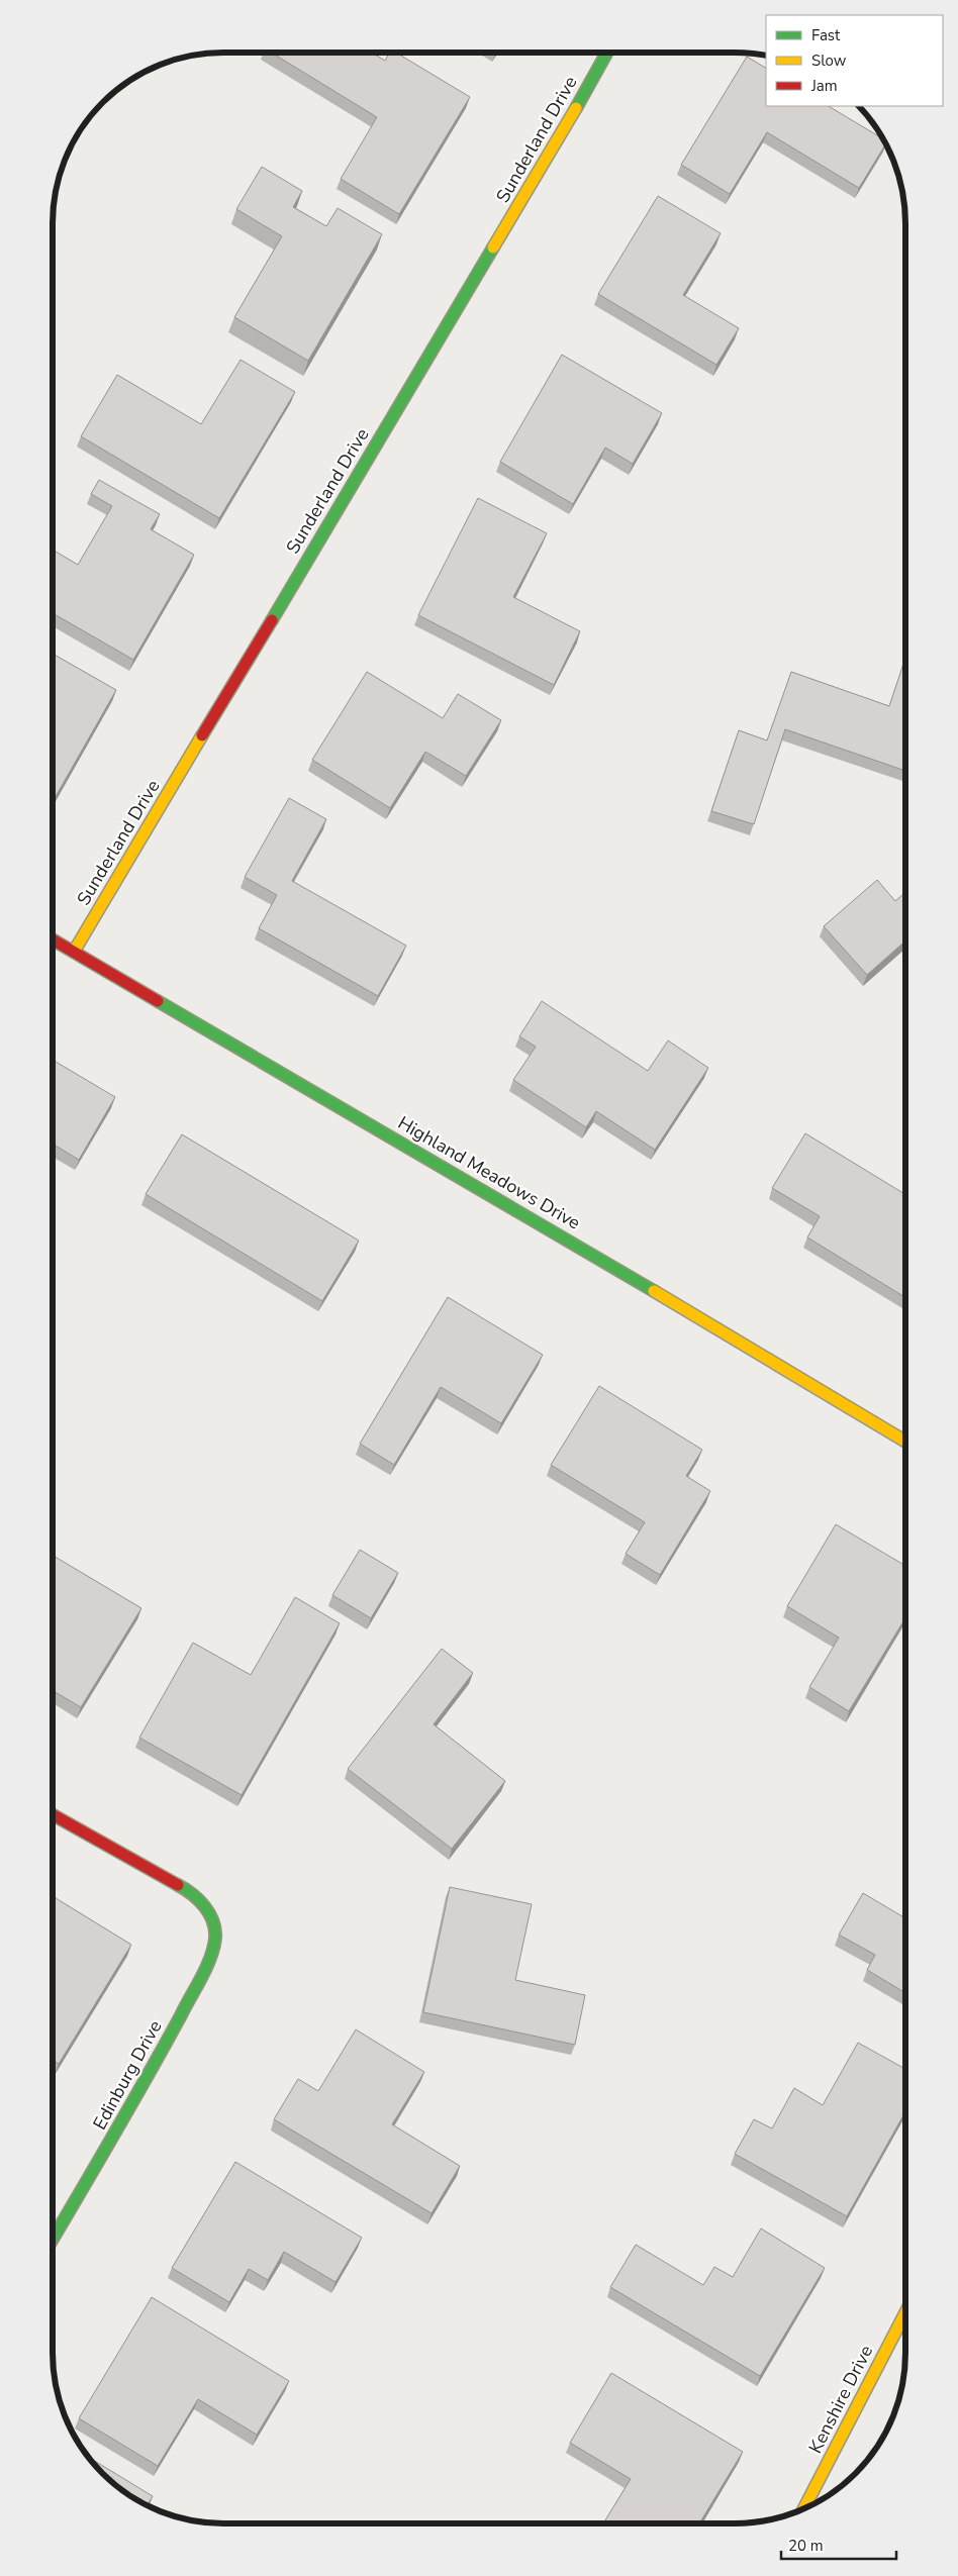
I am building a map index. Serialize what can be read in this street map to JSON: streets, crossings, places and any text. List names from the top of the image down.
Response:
{
  "streets": {
    "street": [
      "Sunderland Drive",
      "Highland Meadows Drive",
      "Edinburg Drive",
      "Kenshire Drive"
    ]
  },
  "crossings": [
    ["Sunderland Drive", "Highland Meadows Drive"]
  ],
  "legend": ["Fast", "Slow", "Jam"],
  "scale_bar": "20 m"
}
